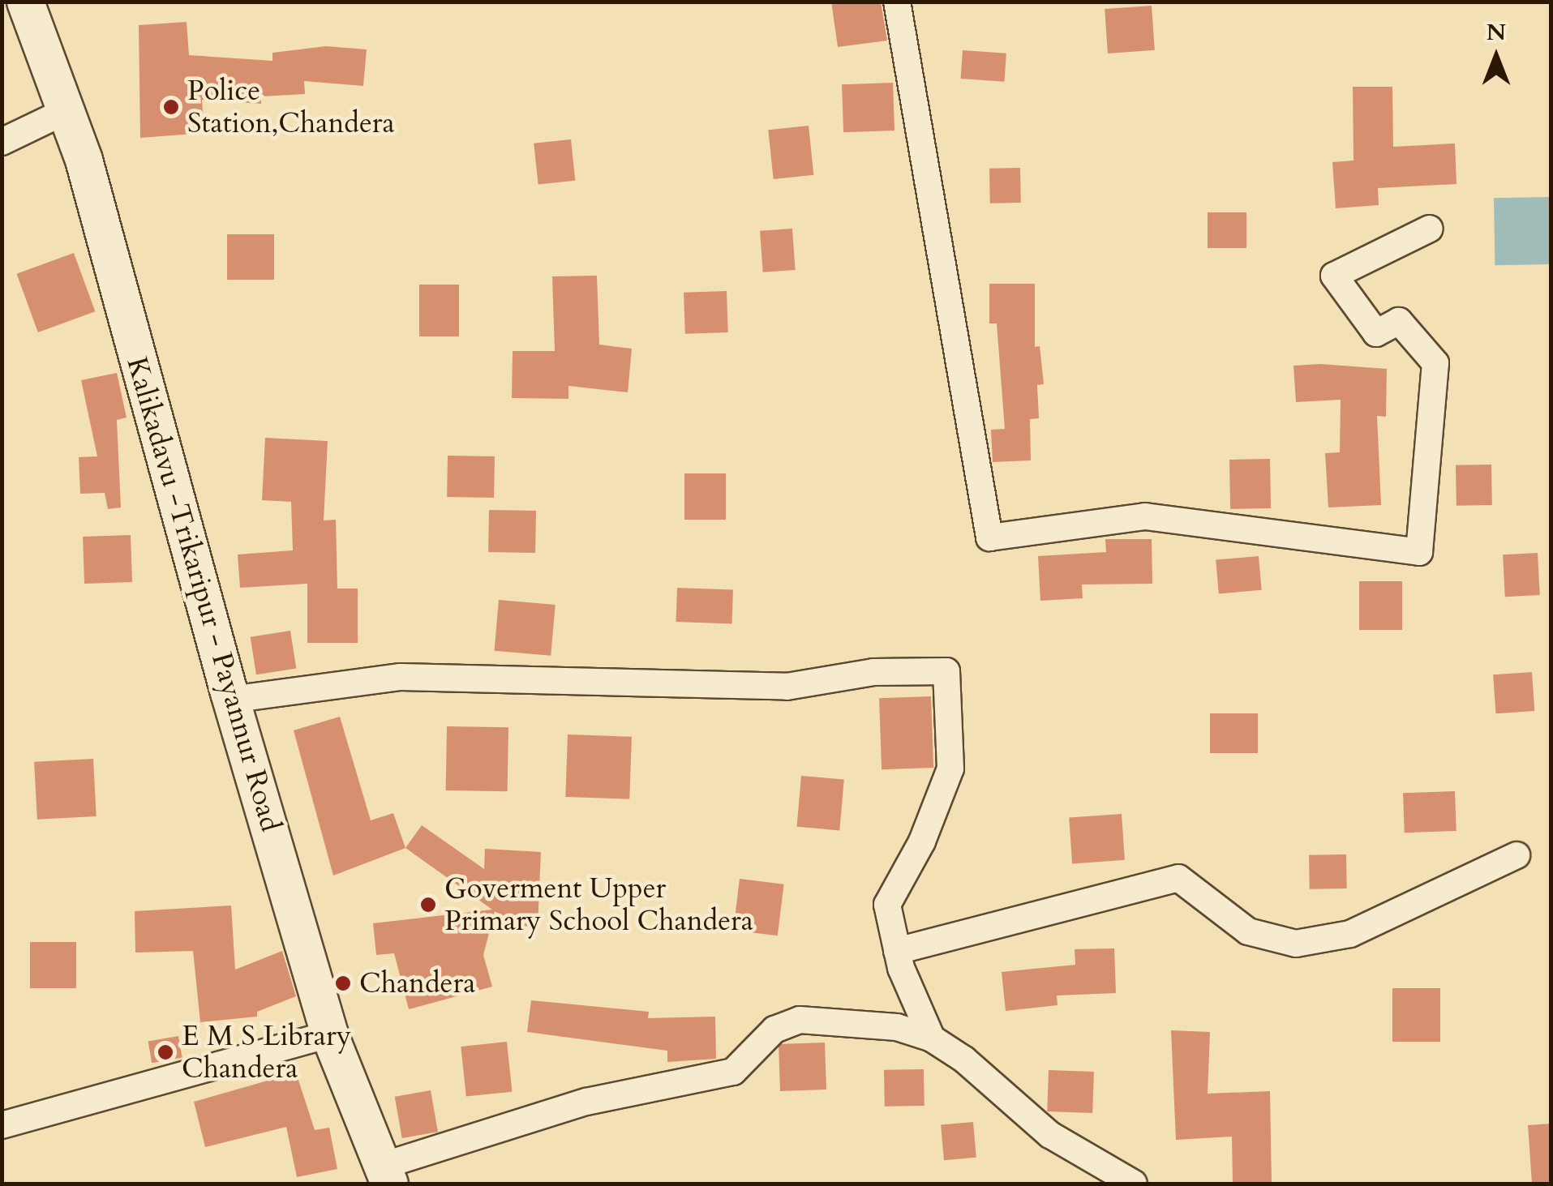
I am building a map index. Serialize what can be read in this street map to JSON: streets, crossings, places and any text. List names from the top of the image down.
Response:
{
  "streets": {
    "main road": ["Kalikadavu -Trikaripur - Payannur Road"]
  },
  "places": [
    "Police Station,Chandera",
    "Goverment Upper Primary School Chandera",
    "Chandera",
    "E M S Library Chandera"
  ],
  "north": "top"
}
